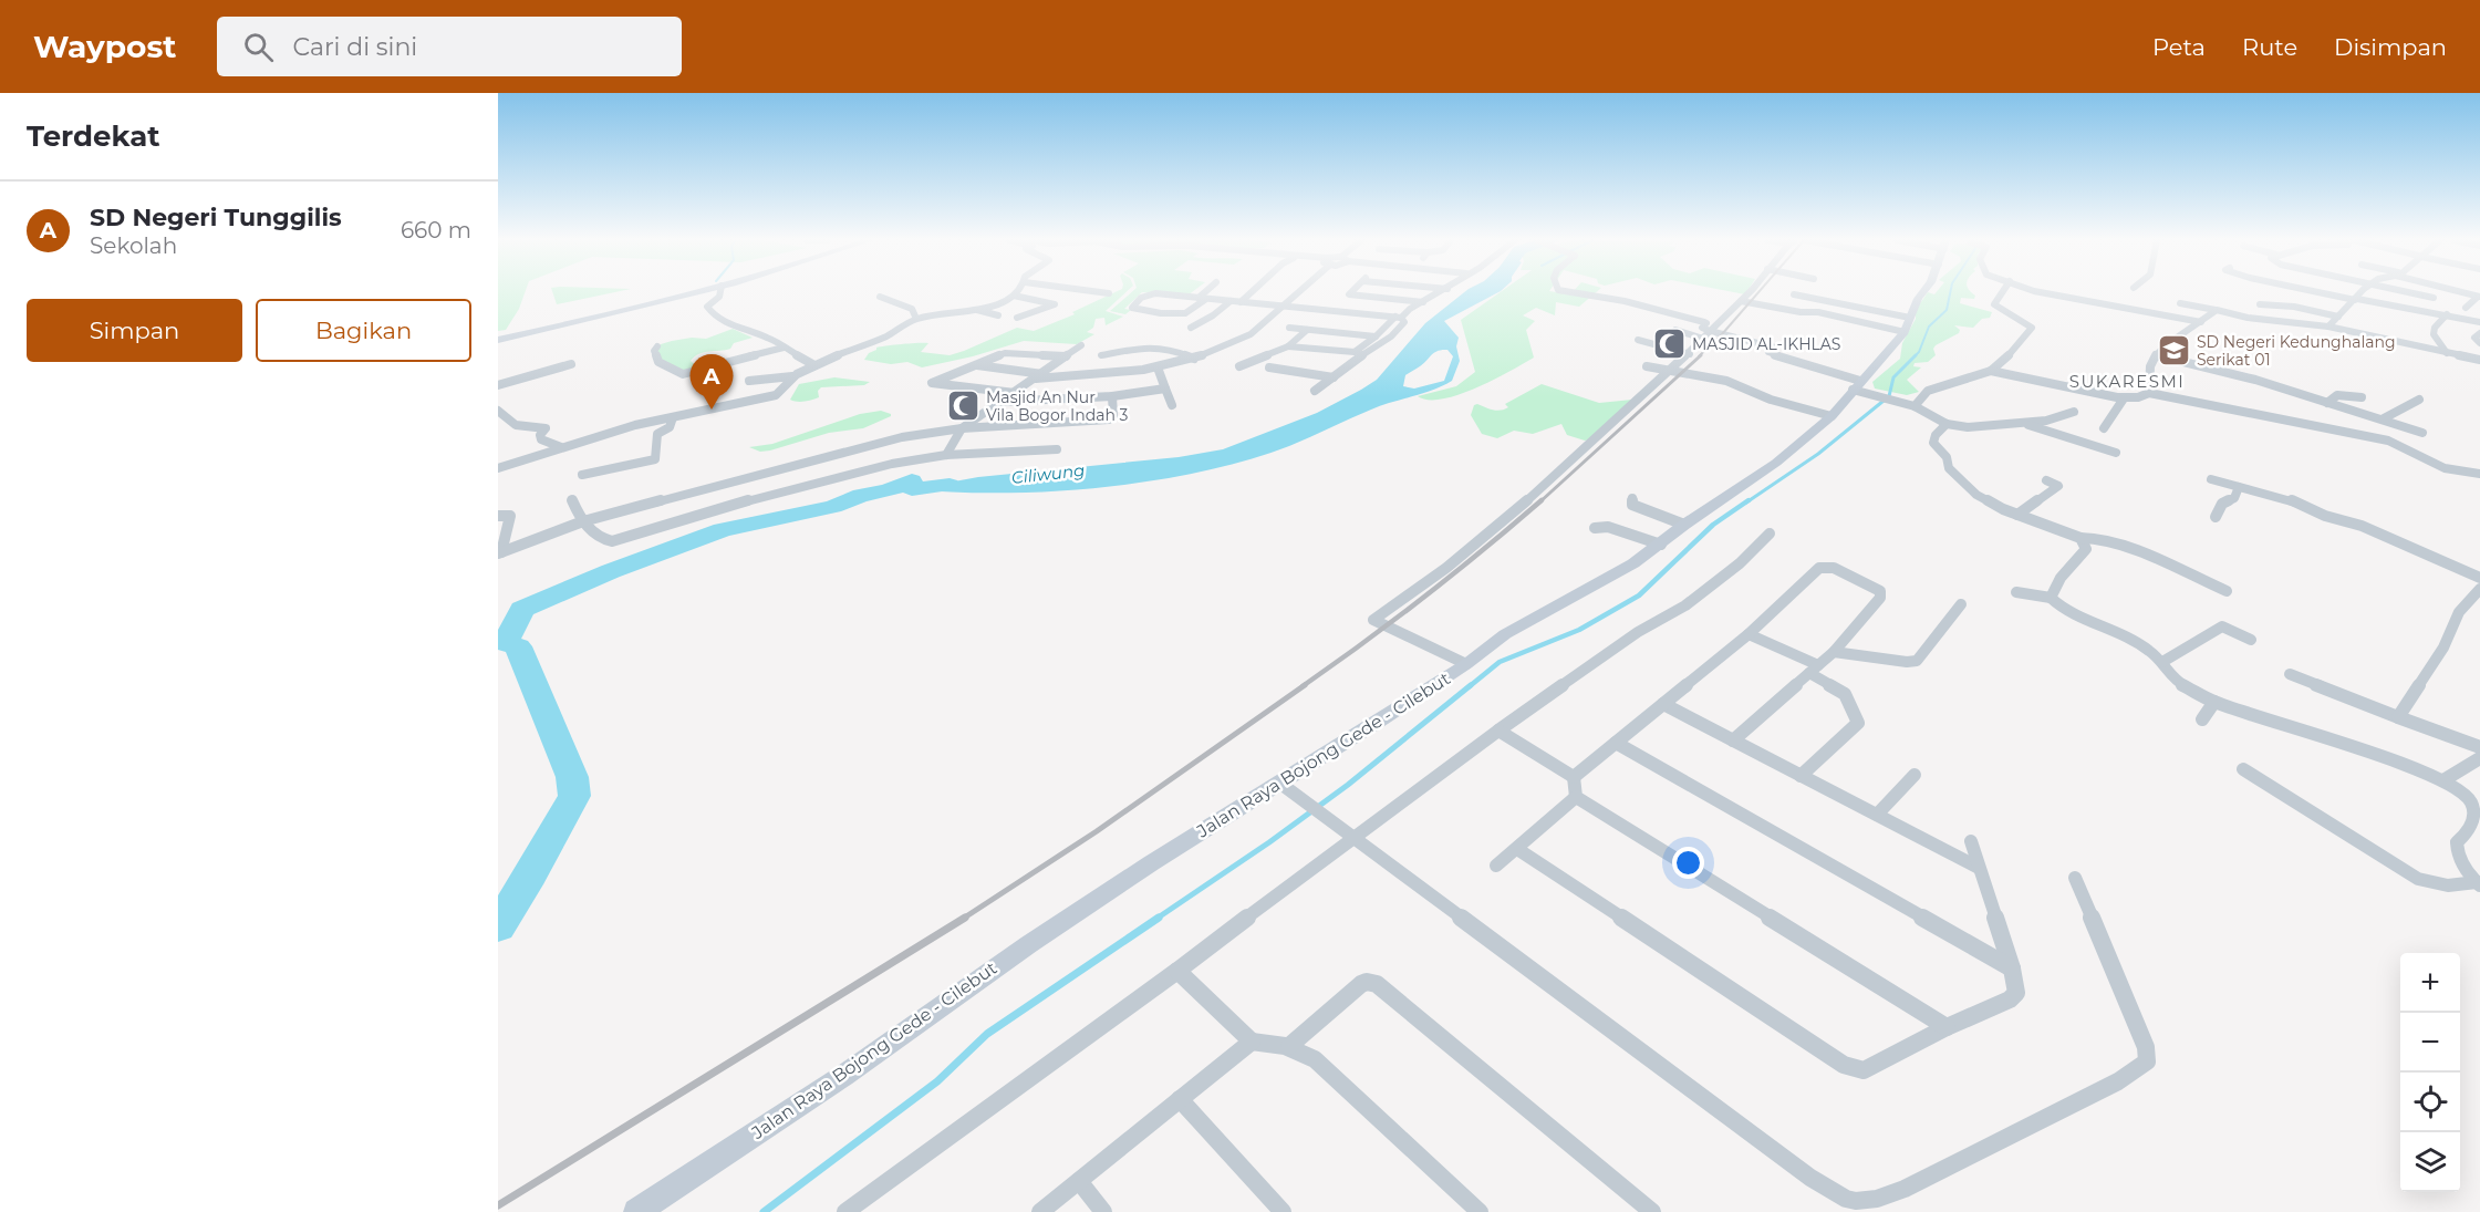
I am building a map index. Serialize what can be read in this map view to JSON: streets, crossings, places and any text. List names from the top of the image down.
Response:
{
  "streets": {
    "main road": ["Jalan Raya Bojong Gede - Cilebut"]
  },
  "districts": ["SUKARESMI"],
  "water": ["Ciliwung"],
  "places": {
    "mosque": ["MASJID AL-IKHLAS", "Masjid An Nur Vila Bogor Indah 3"],
    "school or university": ["SD Negeri Kedunghalang Serikat 01"]
  },
  "page": {
    "header": "Waypost",
    "search": "Cari di sini",
    "nav": ["Peta", "Rute", "Disimpan"],
    "heading": "Terdekat",
    "list": [
      {
        "mark": "A",
        "name": "SD Negeri Tunggilis",
        "note": "Sekolah",
        "value": "660 m"
      }
    ],
    "buttons": ["Simpan", "Bagikan"],
    "pins": "A",
    "map_buttons": ["+", "−"]
  }
}
